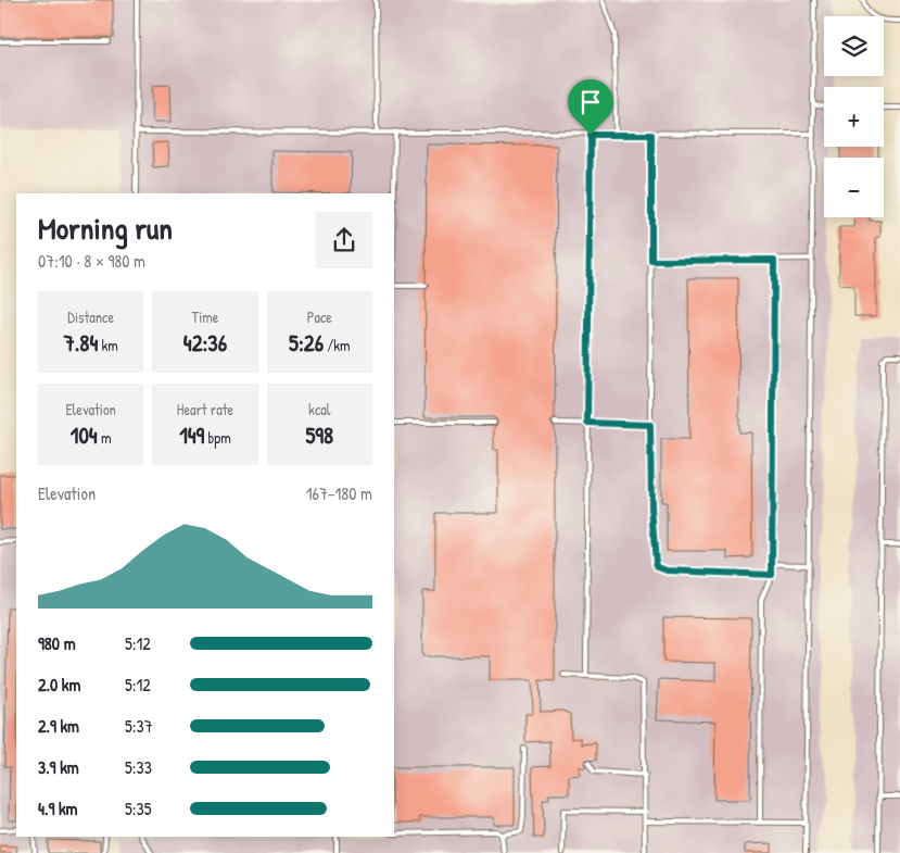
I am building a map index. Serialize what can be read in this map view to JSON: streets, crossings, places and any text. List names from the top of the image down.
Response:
{
  "page": {
    "map_buttons": ["+", "−"],
    "heading": ["Morning run", "07:10 · 8 × 980 m"],
    "stats": [
      ["Distance", "7.84 km"],
      ["Time", "42:36"],
      ["Pace", "5:26 /km"],
      ["Elevation", "104 m"],
      ["Heart rate", "149 bpm"],
      ["kcal", "598"]
    ],
    "chart": ["Elevation", "167–180 m"],
    "list": [
      {
        "name": "980 m",
        "note": "5:12"
      },
      {
        "name": "2.0 km",
        "note": "5:12"
      },
      {
        "name": "2.9 km",
        "note": "5:37"
      },
      {
        "name": "3.9 km",
        "note": "5:33"
      },
      {
        "name": "4.9 km",
        "note": "5:35"
      }
    ]
  }
}
